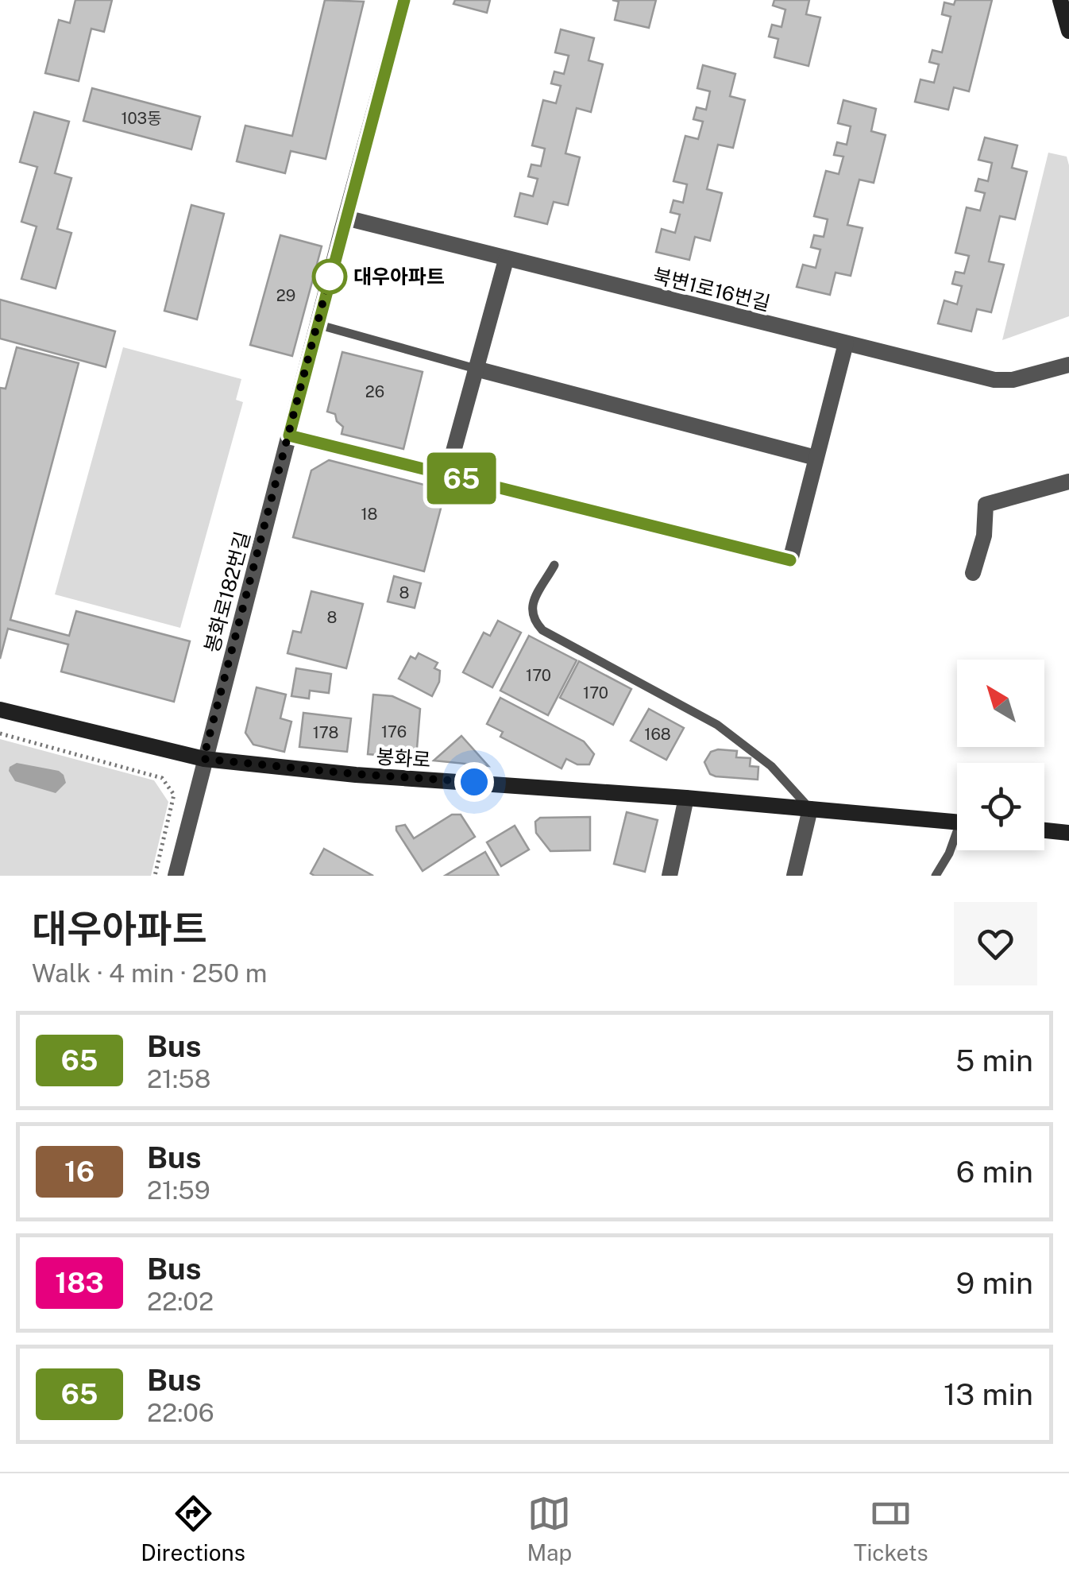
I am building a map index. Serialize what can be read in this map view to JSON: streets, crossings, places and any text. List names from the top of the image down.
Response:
{
  "streets": {
    "street": ["북변1로16번길", "봉화로182번길", "봉화로"]
  },
  "crossings": [
    ["북변1로16번길", "봉화로182번길"],
    ["봉화로182번길", "봉화로"]
  ],
  "places": ["대우아파트"],
  "lines": ["bus line 65"],
  "house_numbers": [
    "103동",
    "29",
    "26",
    "18",
    "8",
    "8",
    "170",
    "170",
    "176",
    "178",
    "168"
  ],
  "north": "top left",
  "page": {
    "on_map": "65",
    "heading": ["대우아파트", "Walk · 4 min · 250 m"],
    "list": [
      {
        "mark": "65",
        "name": "Bus",
        "note": "21:58",
        "value": "5 min"
      },
      {
        "mark": "16",
        "name": "Bus",
        "note": "21:59",
        "value": "6 min"
      },
      {
        "mark": "183",
        "name": "Bus",
        "note": "22:02",
        "value": "9 min"
      },
      {
        "mark": "65",
        "name": "Bus",
        "note": "22:06",
        "value": "13 min"
      }
    ],
    "tabs": ["Directions", "Map", "Tickets"]
  }
}
